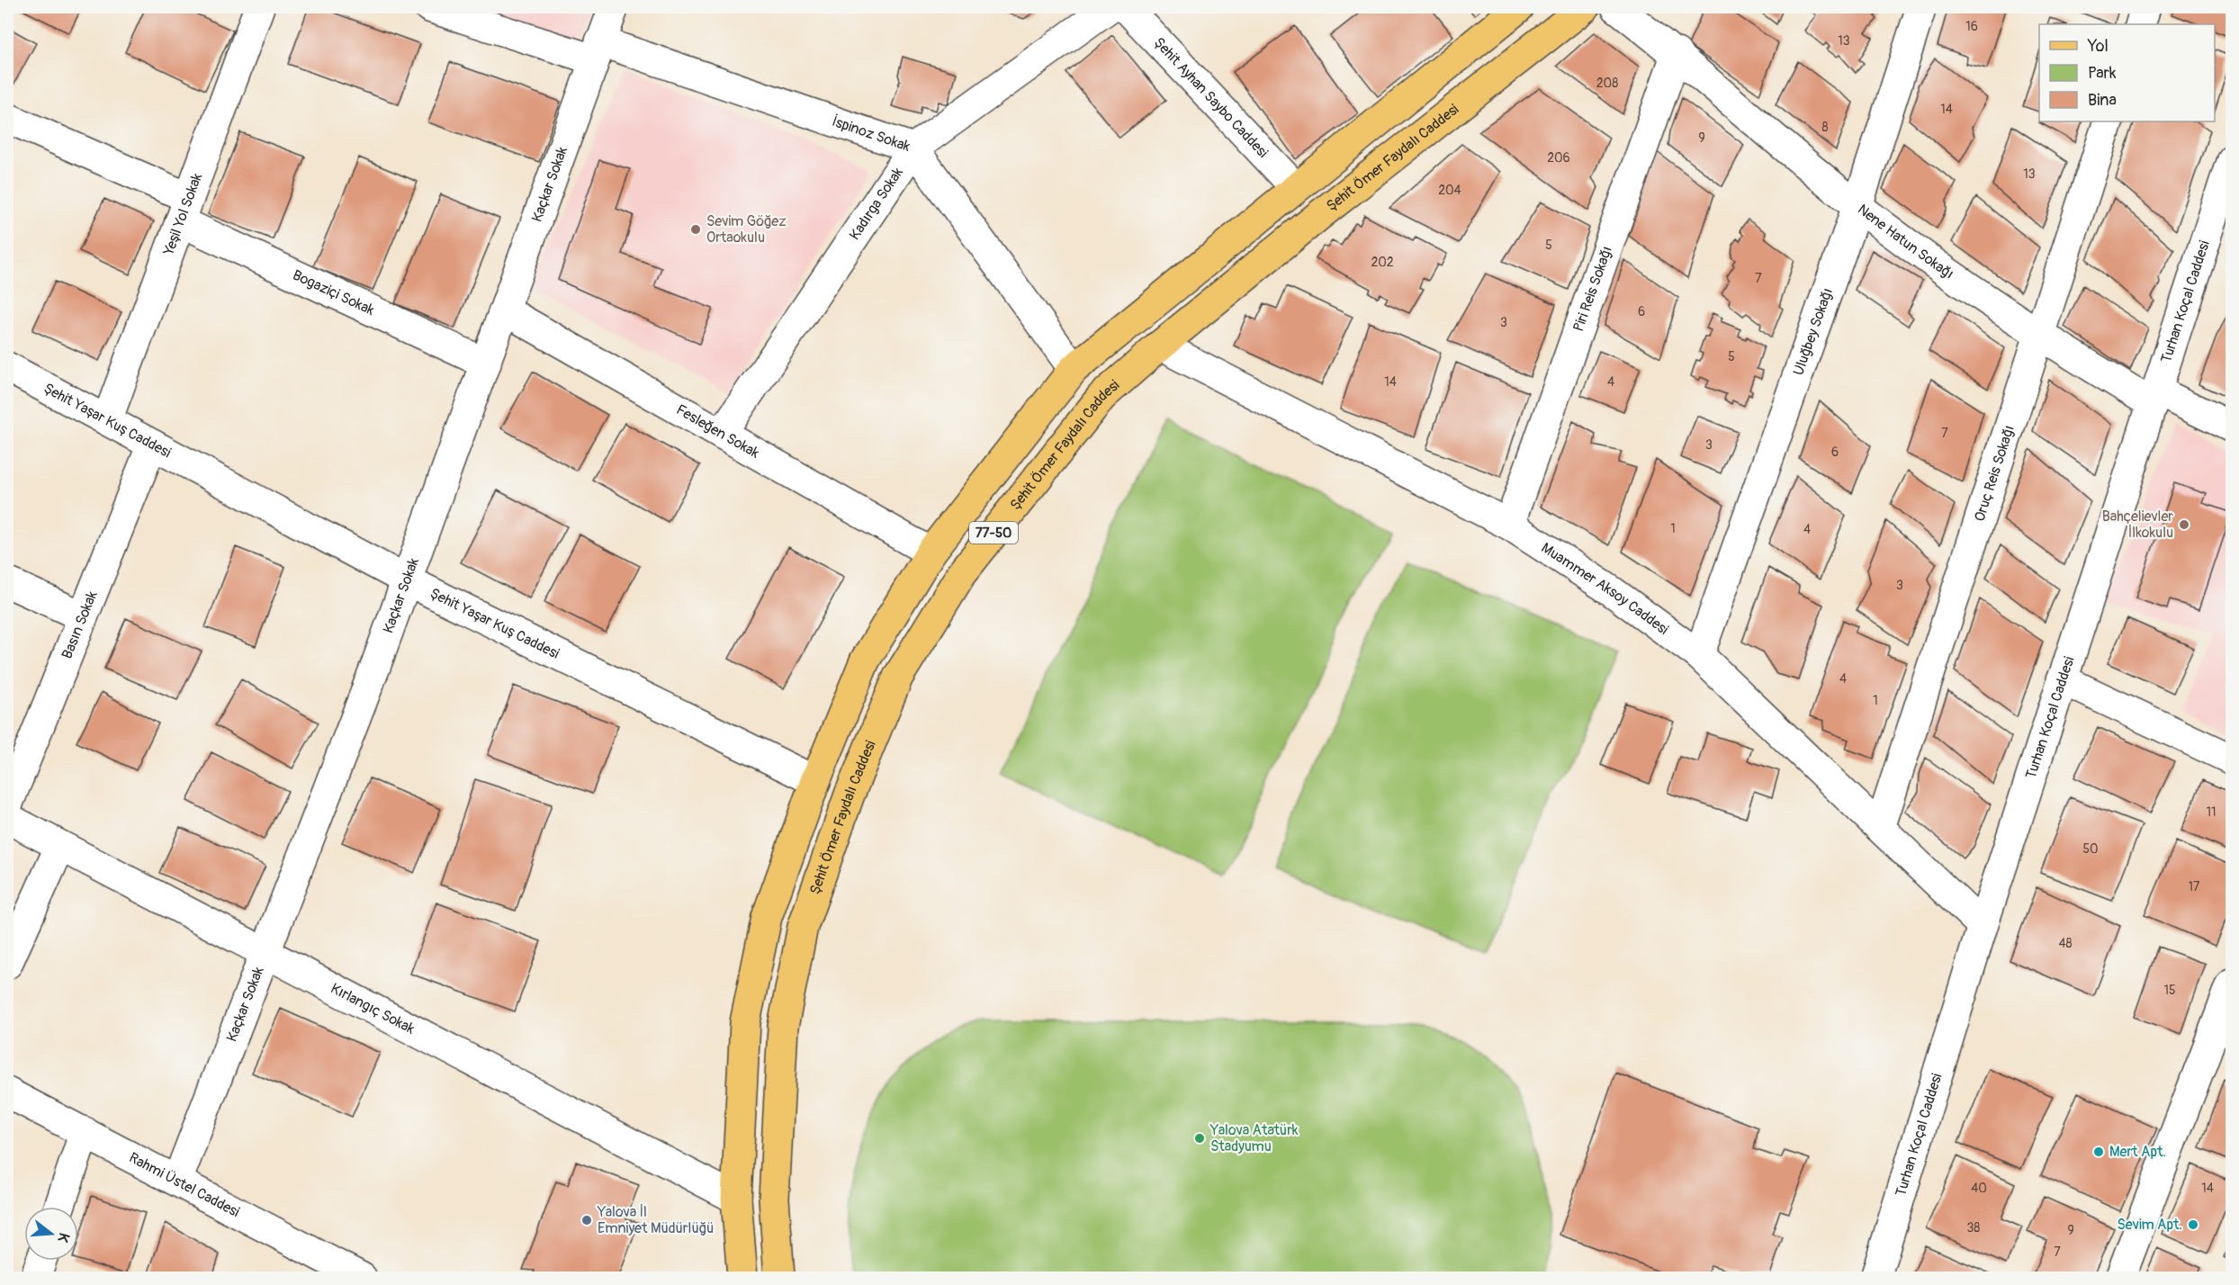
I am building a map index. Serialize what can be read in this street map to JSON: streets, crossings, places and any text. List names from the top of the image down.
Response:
{
  "streets": {
    "main road": ["Şehit Ömer Faydalı Caddesi", "77-50"],
    "street": [
      "Şehit Ayhan Saybo Caddesi",
      "İspinoz Sokak",
      "Kaçkar Sokak",
      "Kadırga Sokak",
      "Yeşil Yol Sokak",
      "Nene Hatun Sokağı",
      "Piri Reis Sokağı",
      "Bogaziçi Sokak",
      "Turhan Koçal Caddesi",
      "Uluğbey Sokağı",
      "Şehit Yaşar Kuş Caddesi",
      "Fesleğen Sokak",
      "Oruç Reis Sokağı",
      "Muammer Aksoy Caddesi",
      "Basın Sokak",
      "Kırlangıç Sokak",
      "Rahmi Üstel Caddesi"
    ]
  },
  "crossings": [
    ["Şehit Ayhan Saybo Caddesi", "77-50"],
    ["İspinoz Sokak", "Kaçkar Sokak"],
    ["İspinoz Sokak", "Kadırga Sokak"],
    ["İspinoz Sokak", "77-50"],
    ["Şehit Ömer Faydalı Caddesi", "Muammer Aksoy Caddesi"],
    ["Kaçkar Sokak", "Bogaziçi Sokak"],
    ["Kaçkar Sokak", "Şehit Yaşar Kuş Caddesi"],
    ["Kaçkar Sokak", "Fesleğen Sokak"],
    ["Kaçkar Sokak", "Kırlangıç Sokak"],
    ["Kaçkar Sokak", "Rahmi Üstel Caddesi"],
    ["Kadırga Sokak", "Fesleğen Sokak"],
    ["Yeşil Yol Sokak", "Bogaziçi Sokak"],
    ["Yeşil Yol Sokak", "Şehit Yaşar Kuş Caddesi"],
    ["Nene Hatun Sokağı", "Piri Reis Sokağı"],
    ["Nene Hatun Sokağı", "Turhan Koçal Caddesi"],
    ["Nene Hatun Sokağı", "Uluğbey Sokağı"],
    ["Nene Hatun Sokağı", "Oruç Reis Sokağı"],
    ["Piri Reis Sokağı", "Muammer Aksoy Caddesi"],
    ["Turhan Koçal Caddesi", "Muammer Aksoy Caddesi"],
    ["Uluğbey Sokağı", "Muammer Aksoy Caddesi"],
    ["Şehit Yaşar Kuş Caddesi", "77-50"],
    ["Şehit Yaşar Kuş Caddesi", "Basın Sokak"],
    ["Fesleğen Sokak", "77-50"],
    ["Oruç Reis Sokağı", "Muammer Aksoy Caddesi"],
    ["77-50", "Kırlangıç Sokak"]
  ],
  "places": [
    "Sevim Göğez Ortaokulu",
    "Bahçelievler İlkokulu",
    "Yalova Atatürk Stadyumu",
    "Mert Apt.",
    "Yalova İl Emniyet Müdürlüğü",
    "Sevim Apt."
  ],
  "house_numbers": [
    "16",
    "13",
    "208",
    "14",
    "8",
    "9",
    "206",
    "13",
    "204",
    "5",
    "202",
    "7",
    "6",
    "3",
    "5",
    "14",
    "4",
    "7",
    "3",
    "6",
    "1",
    "4",
    "3",
    "4",
    "1",
    "11",
    "50",
    "17",
    "48",
    "15",
    "40",
    "14",
    "38",
    "9",
    "7"
  ],
  "legend": ["Yol", "Park", "Bina"],
  "north": "right"
}
